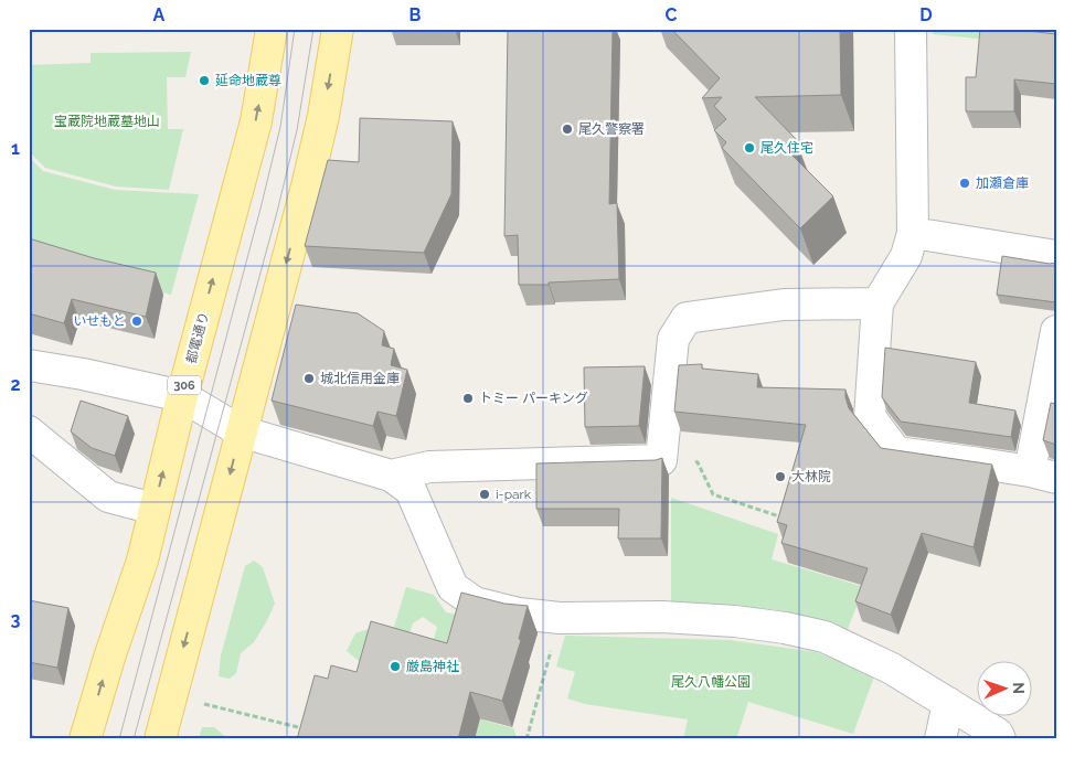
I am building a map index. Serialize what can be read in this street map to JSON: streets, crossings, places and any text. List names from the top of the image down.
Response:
{
  "streets": {
    "main road": ["都電通り", "306"]
  },
  "parks": ["宝蔵院地蔵墓地山", "尾久八幡公園"],
  "places": [
    "延命地蔵尊",
    "尾久警察署",
    "尾久住宅",
    "加瀬倉庫",
    "いせもと",
    "城北信用金庫",
    "トミー パーキング",
    "大林院",
    "i-park",
    "厳島神社"
  ],
  "north": "right",
  "grid": {
    "columns": [
      "A",
      "B",
      "C",
      "D"
    ],
    "rows": ["1", "2", "3"]
  }
}
